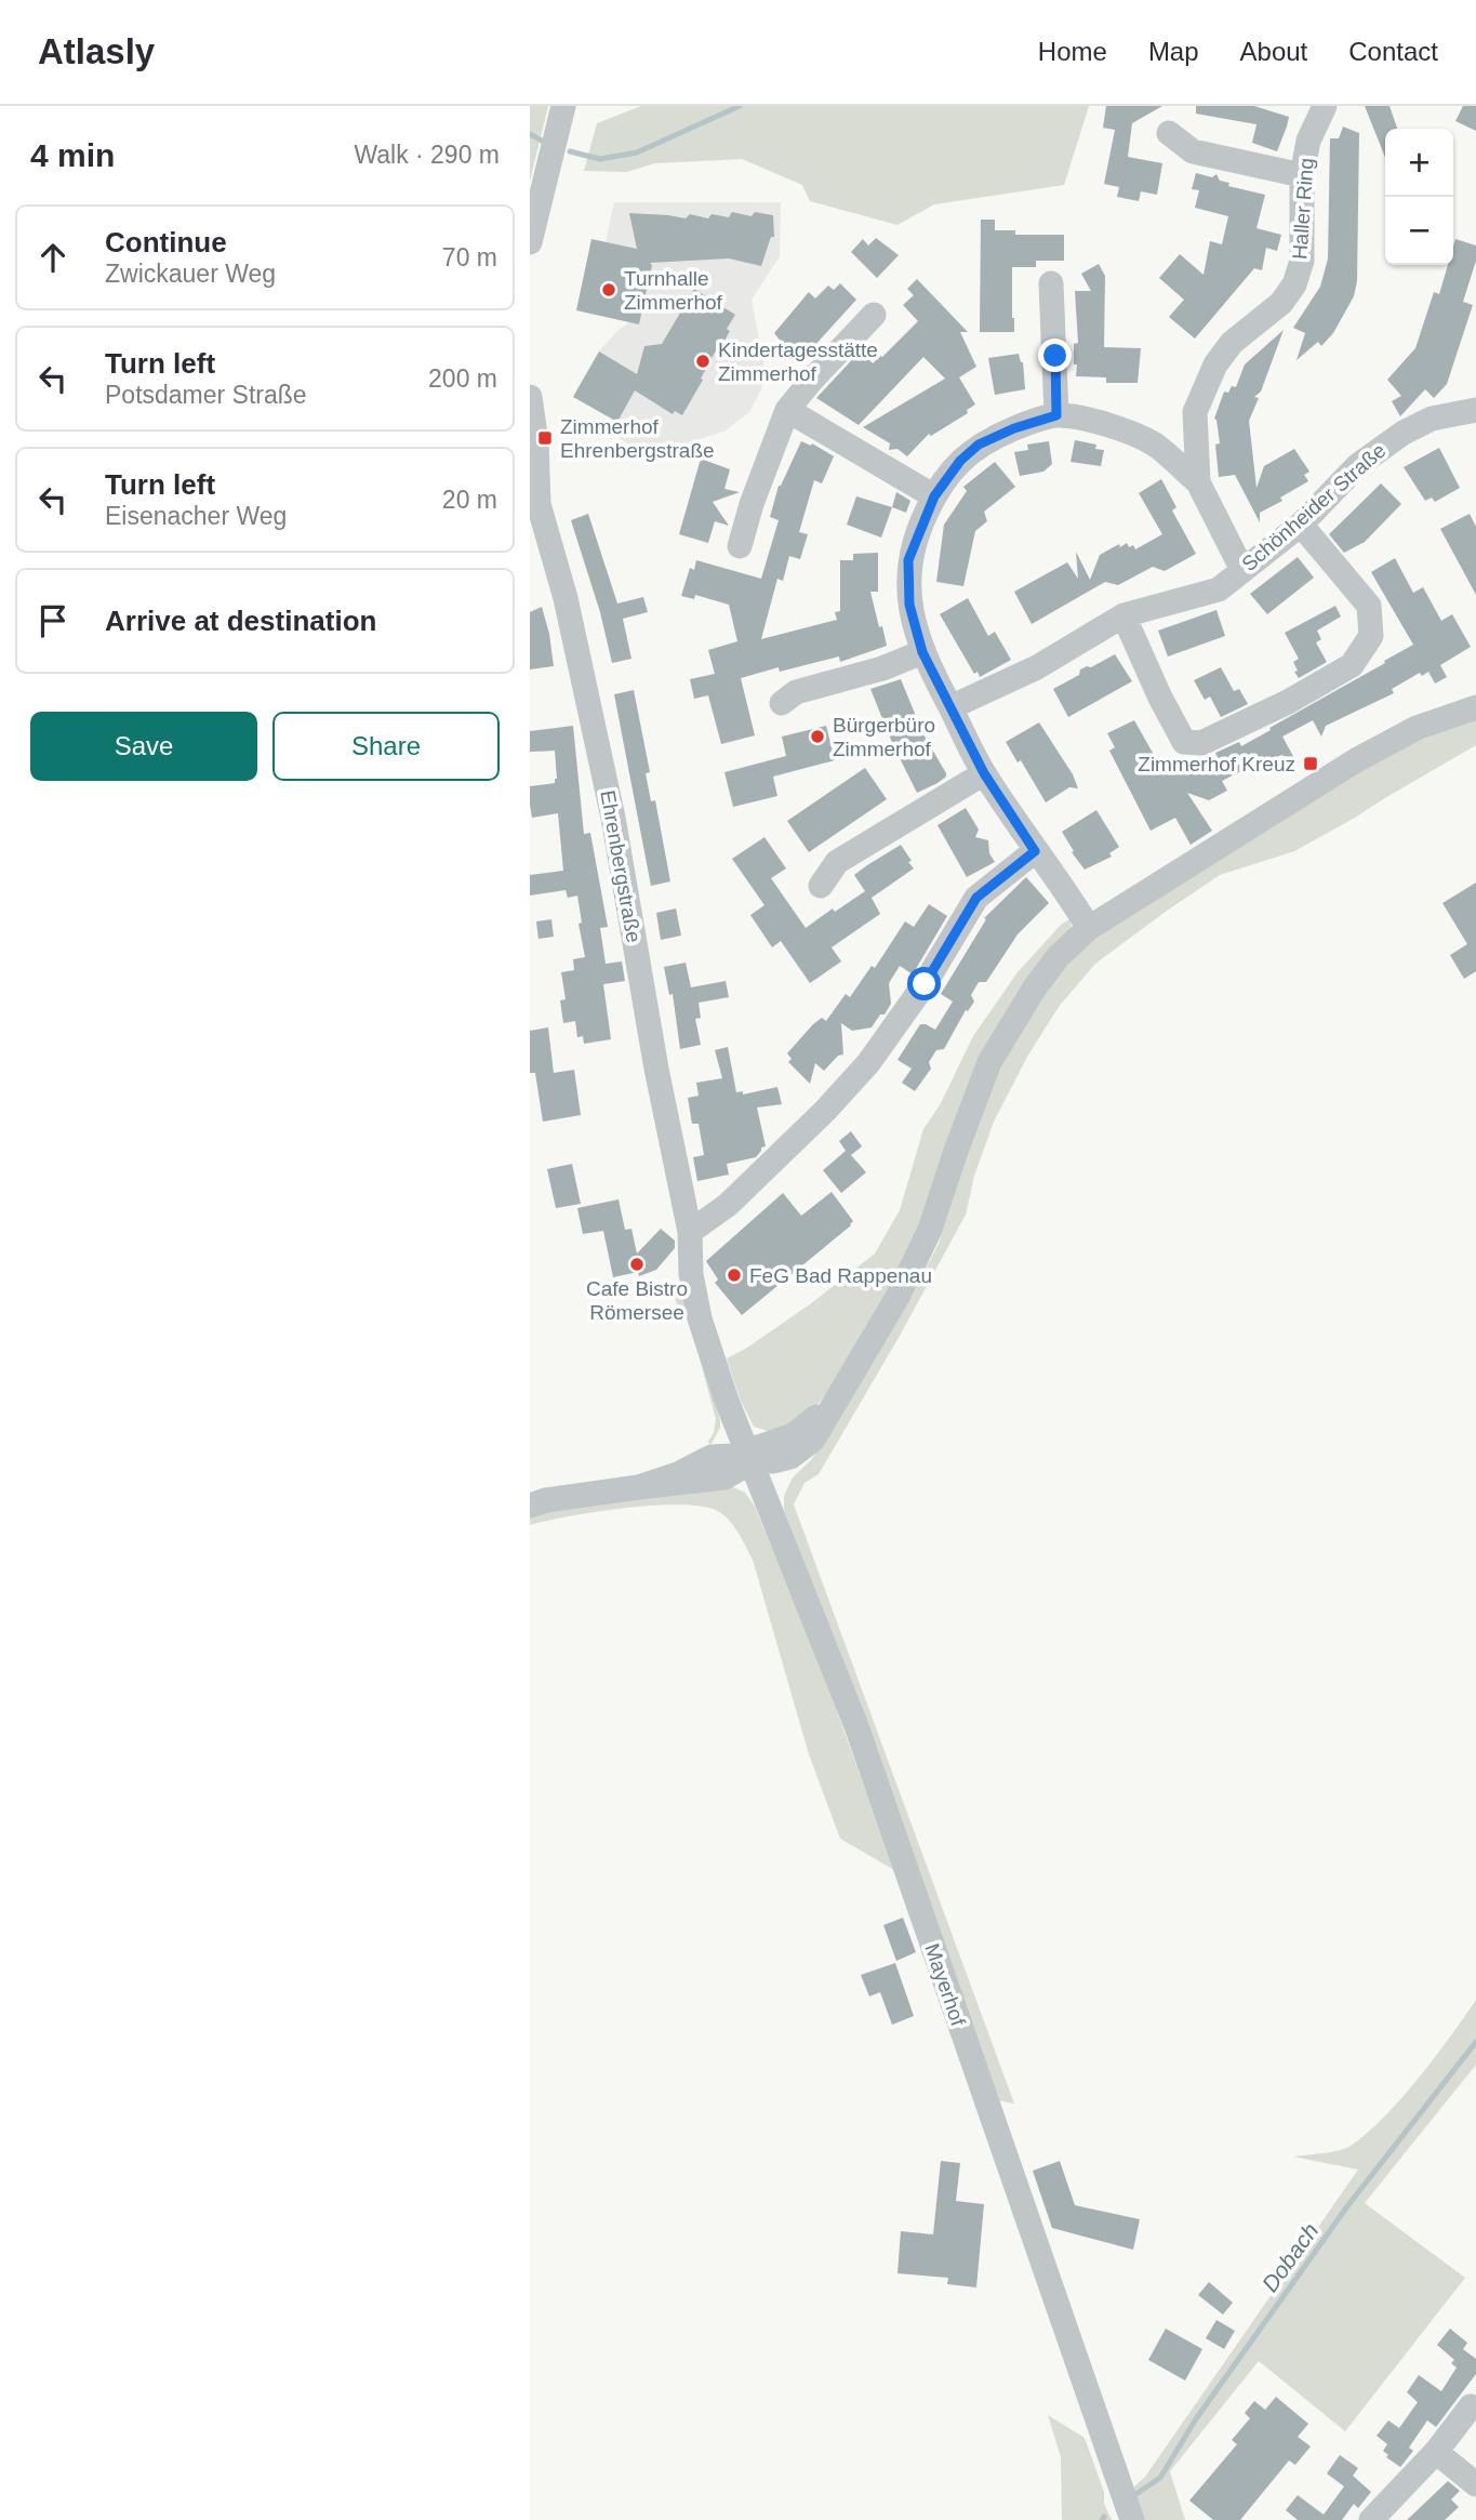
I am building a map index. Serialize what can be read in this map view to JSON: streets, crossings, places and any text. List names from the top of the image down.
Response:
{
  "streets": {
    "street": [
      "Haller Ring",
      "Schönheider Straße",
      "Ehrenbergstraße",
      "Mayerhof"
    ]
  },
  "crossings": [
    ["Haller Ring", "Schönheider Straße"],
    ["Ehrenbergstraße", "Mayerhof"]
  ],
  "water": ["Dobach"],
  "places": {
    "other": [
      "Turnhalle Zimmerhof",
      "Kindertagesstätte Zimmerhof",
      "Bürgerbüro Zimmerhof",
      "Cafe Bistro Römersee",
      "FeG Bad Rappenau"
    ],
    "transit": ["Zimmerhof Ehrenbergstraße", "Zimmerhof Kreuz"]
  },
  "page": {
    "header": "Atlasly",
    "nav": [
      "Home",
      "Map",
      "About",
      "Contact"
    ],
    "heading": ["4 min", "Walk · 290 m"],
    "map_buttons": ["+", "−"],
    "list": [
      ["Continue", "Zwickauer Weg", "70 m"],
      ["Turn left", "Potsdamer Straße", "200 m"],
      ["Turn left", "Eisenacher Weg", "20 m"],
      "Arrive at destination"
    ],
    "buttons": ["Save", "Share"]
  }
}
